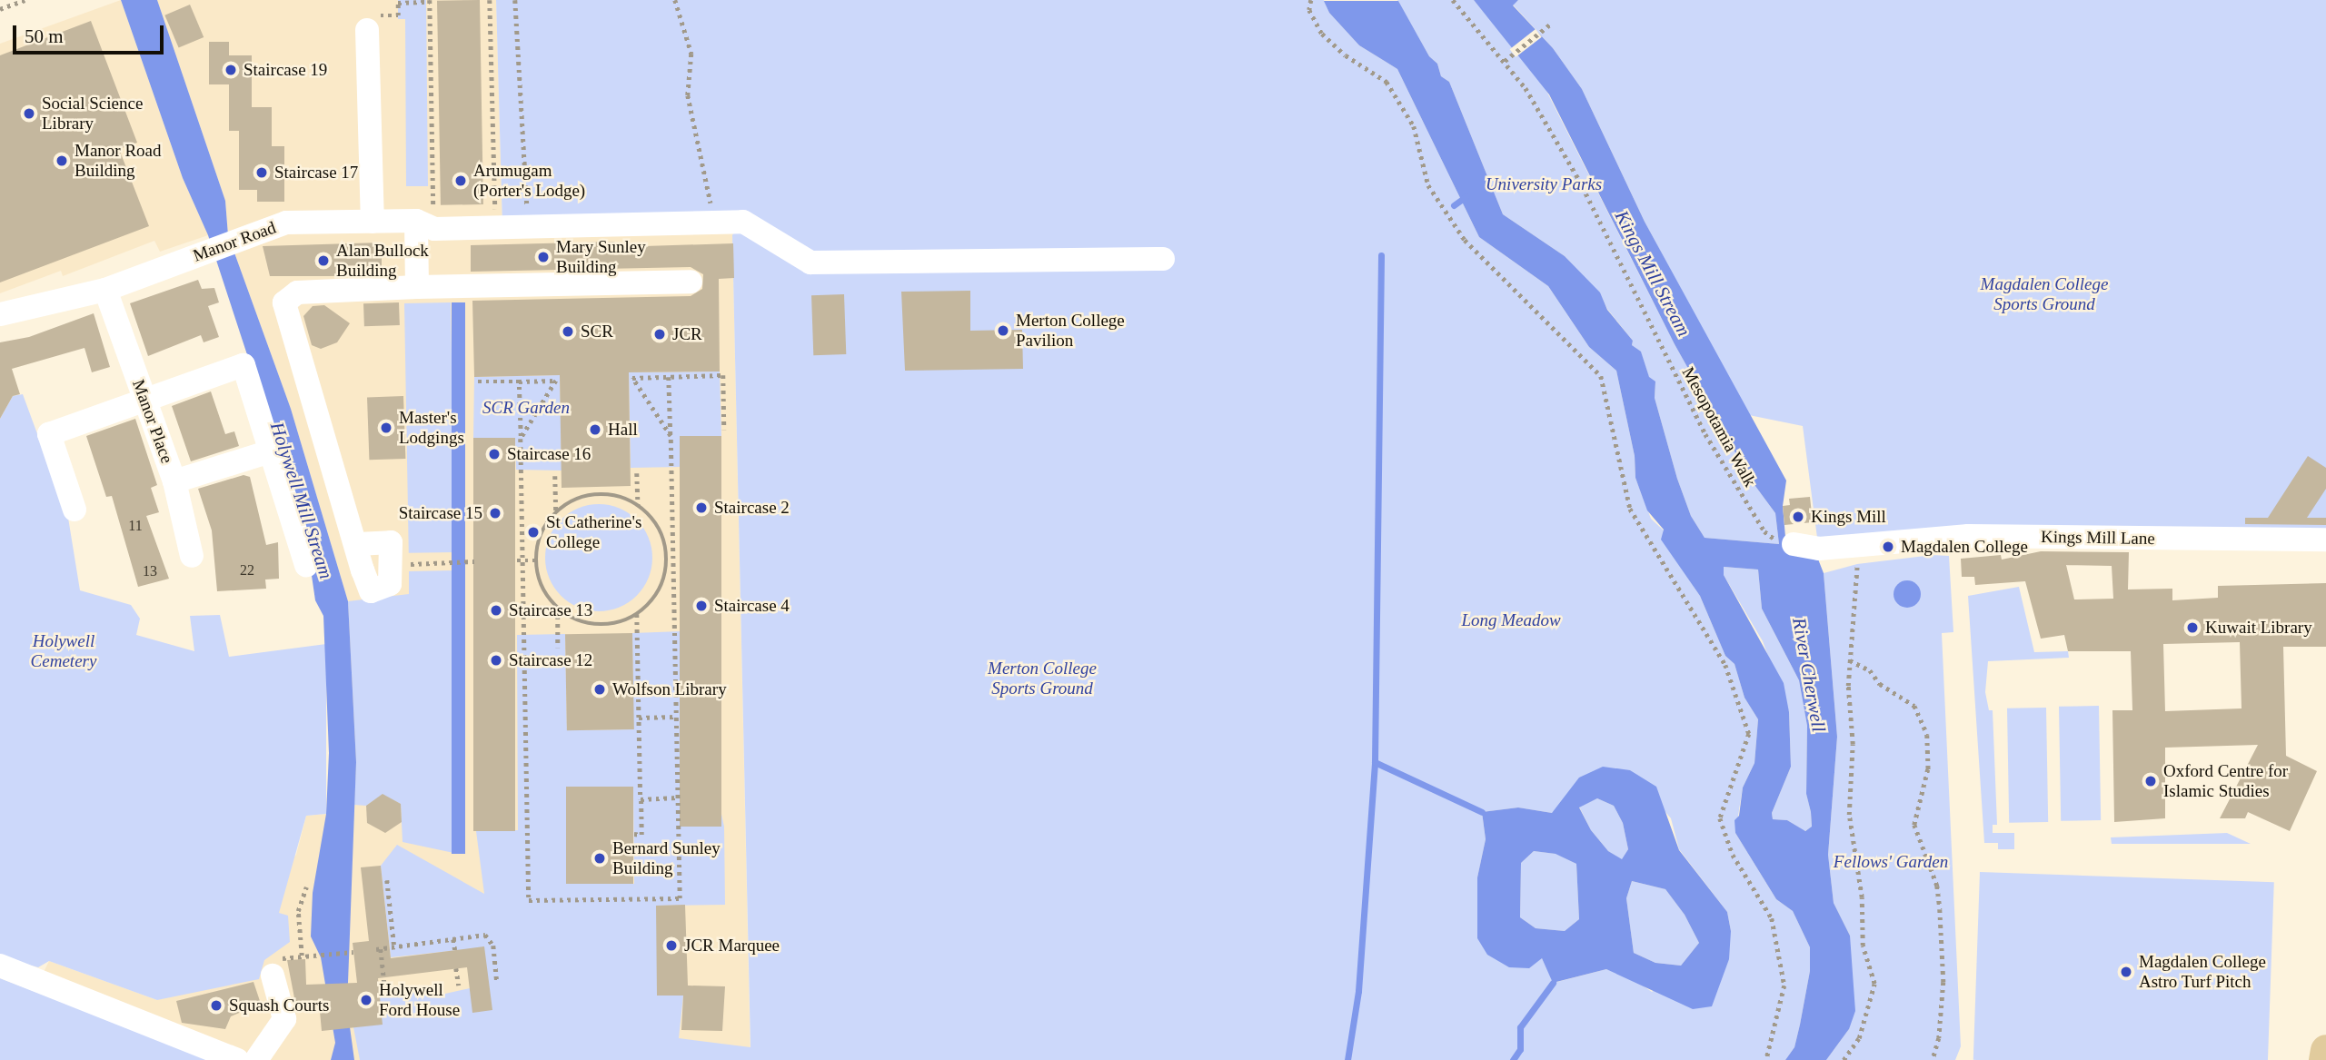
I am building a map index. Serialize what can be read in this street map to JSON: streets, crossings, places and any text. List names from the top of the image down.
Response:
{
  "streets": {
    "street": ["Manor Road", "Manor Place", "Kings Mill Lane"],
    "path": ["Mesopotamia Walk"]
  },
  "crossings": [
    ["Manor Road", "Manor Place"],
    ["Mesopotamia Walk", "Kings Mill Lane"]
  ],
  "water": ["Kings Mill Stream", "Holywell Mill Stream", "River Cherwell"],
  "parks": [
    "University Parks",
    "Magdalen College Sports Ground",
    "SCR Garden",
    "Long Meadow",
    "Holywell Cemetery",
    "Merton College Sports Ground",
    "Fellows' Garden"
  ],
  "places": [
    "Staircase 19",
    "Social Science Library",
    "Manor Road Building",
    "Staircase 17",
    "Arumugam (Porter's Lodge)",
    "Mary Sunley Building",
    "Alan Bullock Building",
    "Merton College Pavilion",
    "SCR",
    "JCR",
    "Master's Lodgings",
    "Hall",
    "Staircase 16",
    "Staircase 2",
    "Staircase 15",
    "Kings Mill",
    "St Catherine's College",
    "Magdalen College",
    "Staircase 4",
    "Staircase 13",
    "Kuwait Library",
    "Staircase 12",
    "Wolfson Library",
    "Oxford Centre for Islamic Studies",
    "Bernard Sunley Building",
    "JCR Marquee",
    "Magdalen College Astro Turf Pitch",
    "Holywell Ford House",
    "Squash Courts"
  ],
  "house_numbers": ["11", "22", "13"],
  "scale_bar": "50 m"
}
